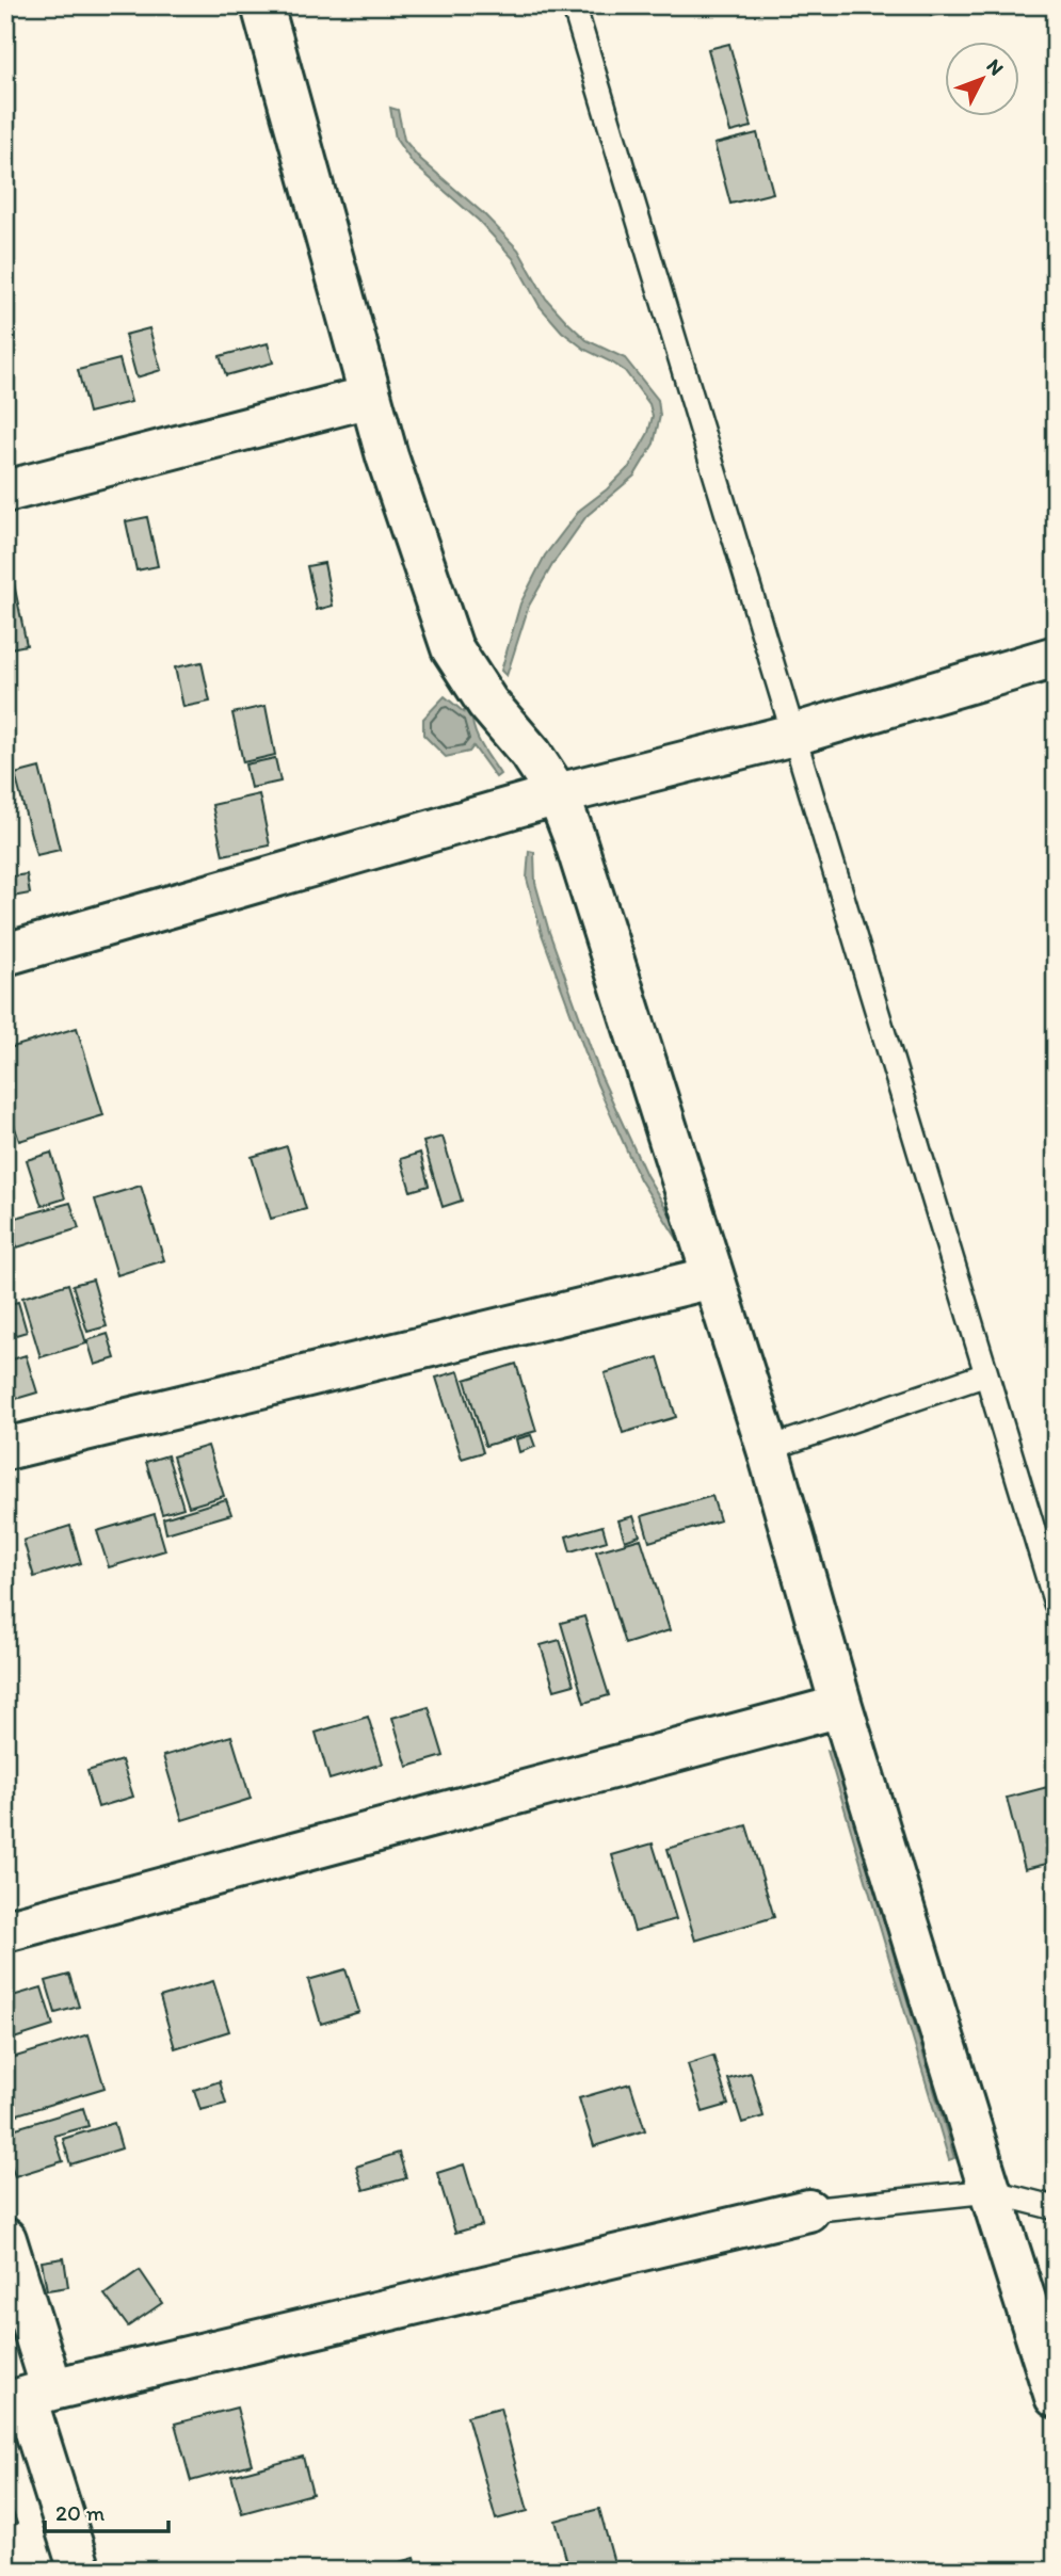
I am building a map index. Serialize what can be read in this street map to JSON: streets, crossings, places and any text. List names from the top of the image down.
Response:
{
  "scale_bar": "20 m",
  "north": "top right"
}
